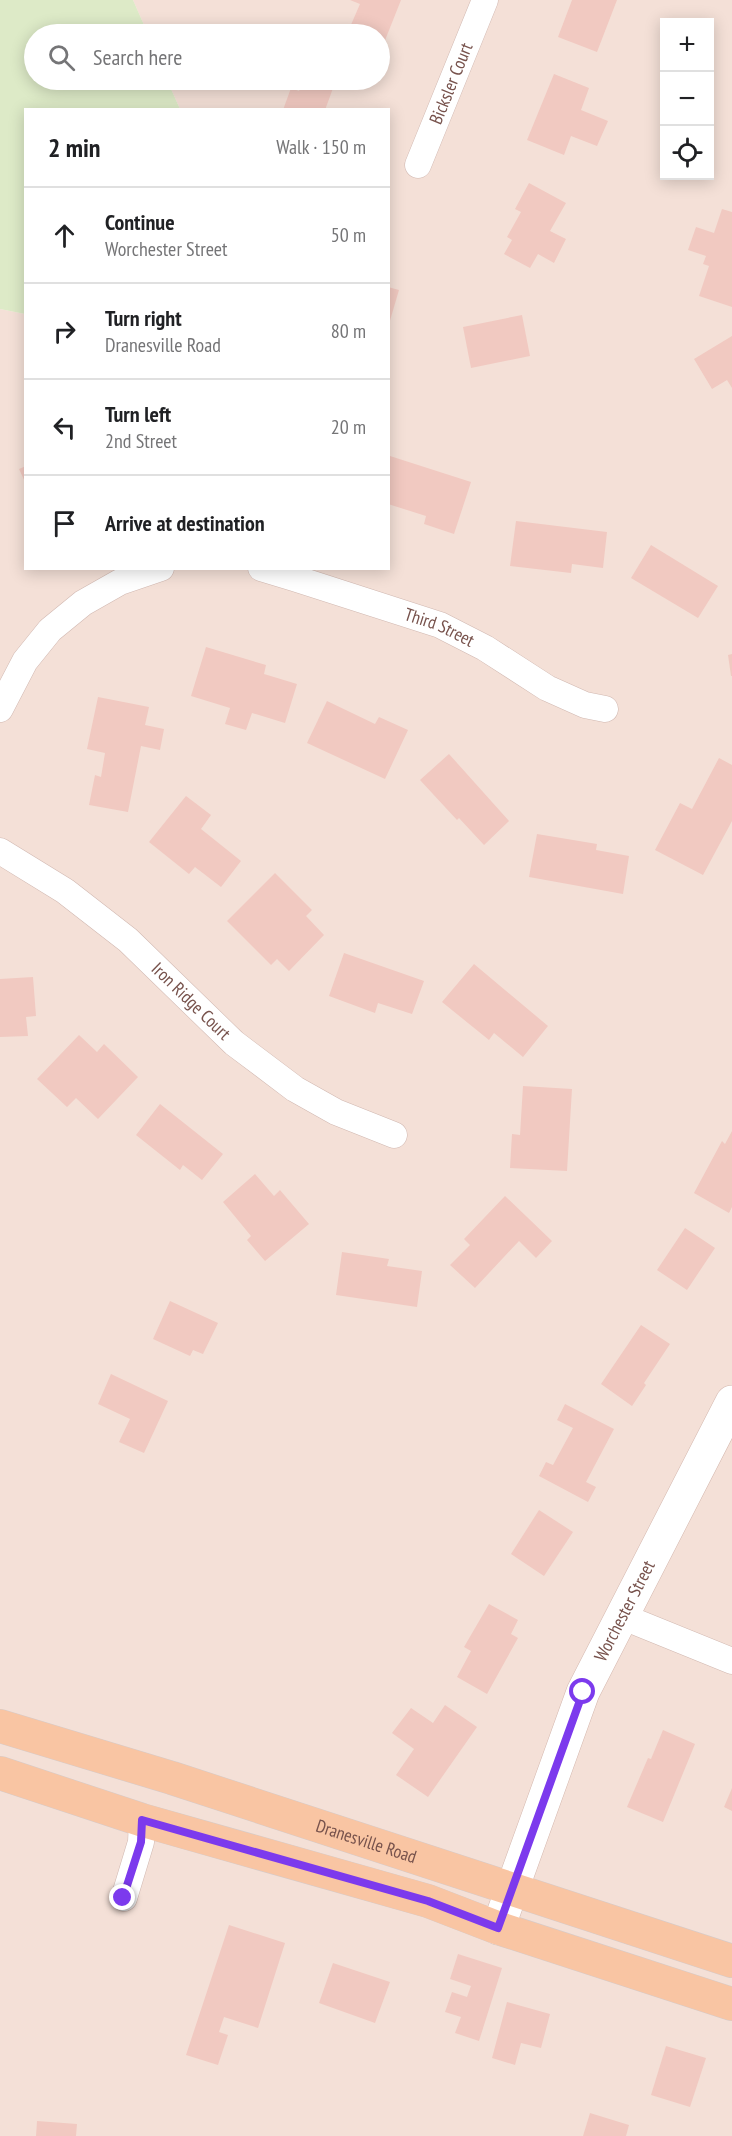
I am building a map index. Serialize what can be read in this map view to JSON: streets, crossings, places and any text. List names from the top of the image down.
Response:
{
  "streets": {
    "main road": ["Dranesville Road"],
    "street": [
      "Bicksler Court",
      "Third Street",
      "Iron Ridge Court",
      "Worchester Street"
    ]
  },
  "crossings": [
    ["Worchester Street", "Dranesville Road"]
  ],
  "page": {
    "map_buttons": ["+", "−"],
    "search": "Search here",
    "heading": ["2 min", "Walk · 150 m"],
    "list": [
      ["Continue", "Worchester Street", "50 m"],
      ["Turn right", "Dranesville Road", "80 m"],
      ["Turn left", "2nd Street", "20 m"],
      "Arrive at destination"
    ]
  }
}
